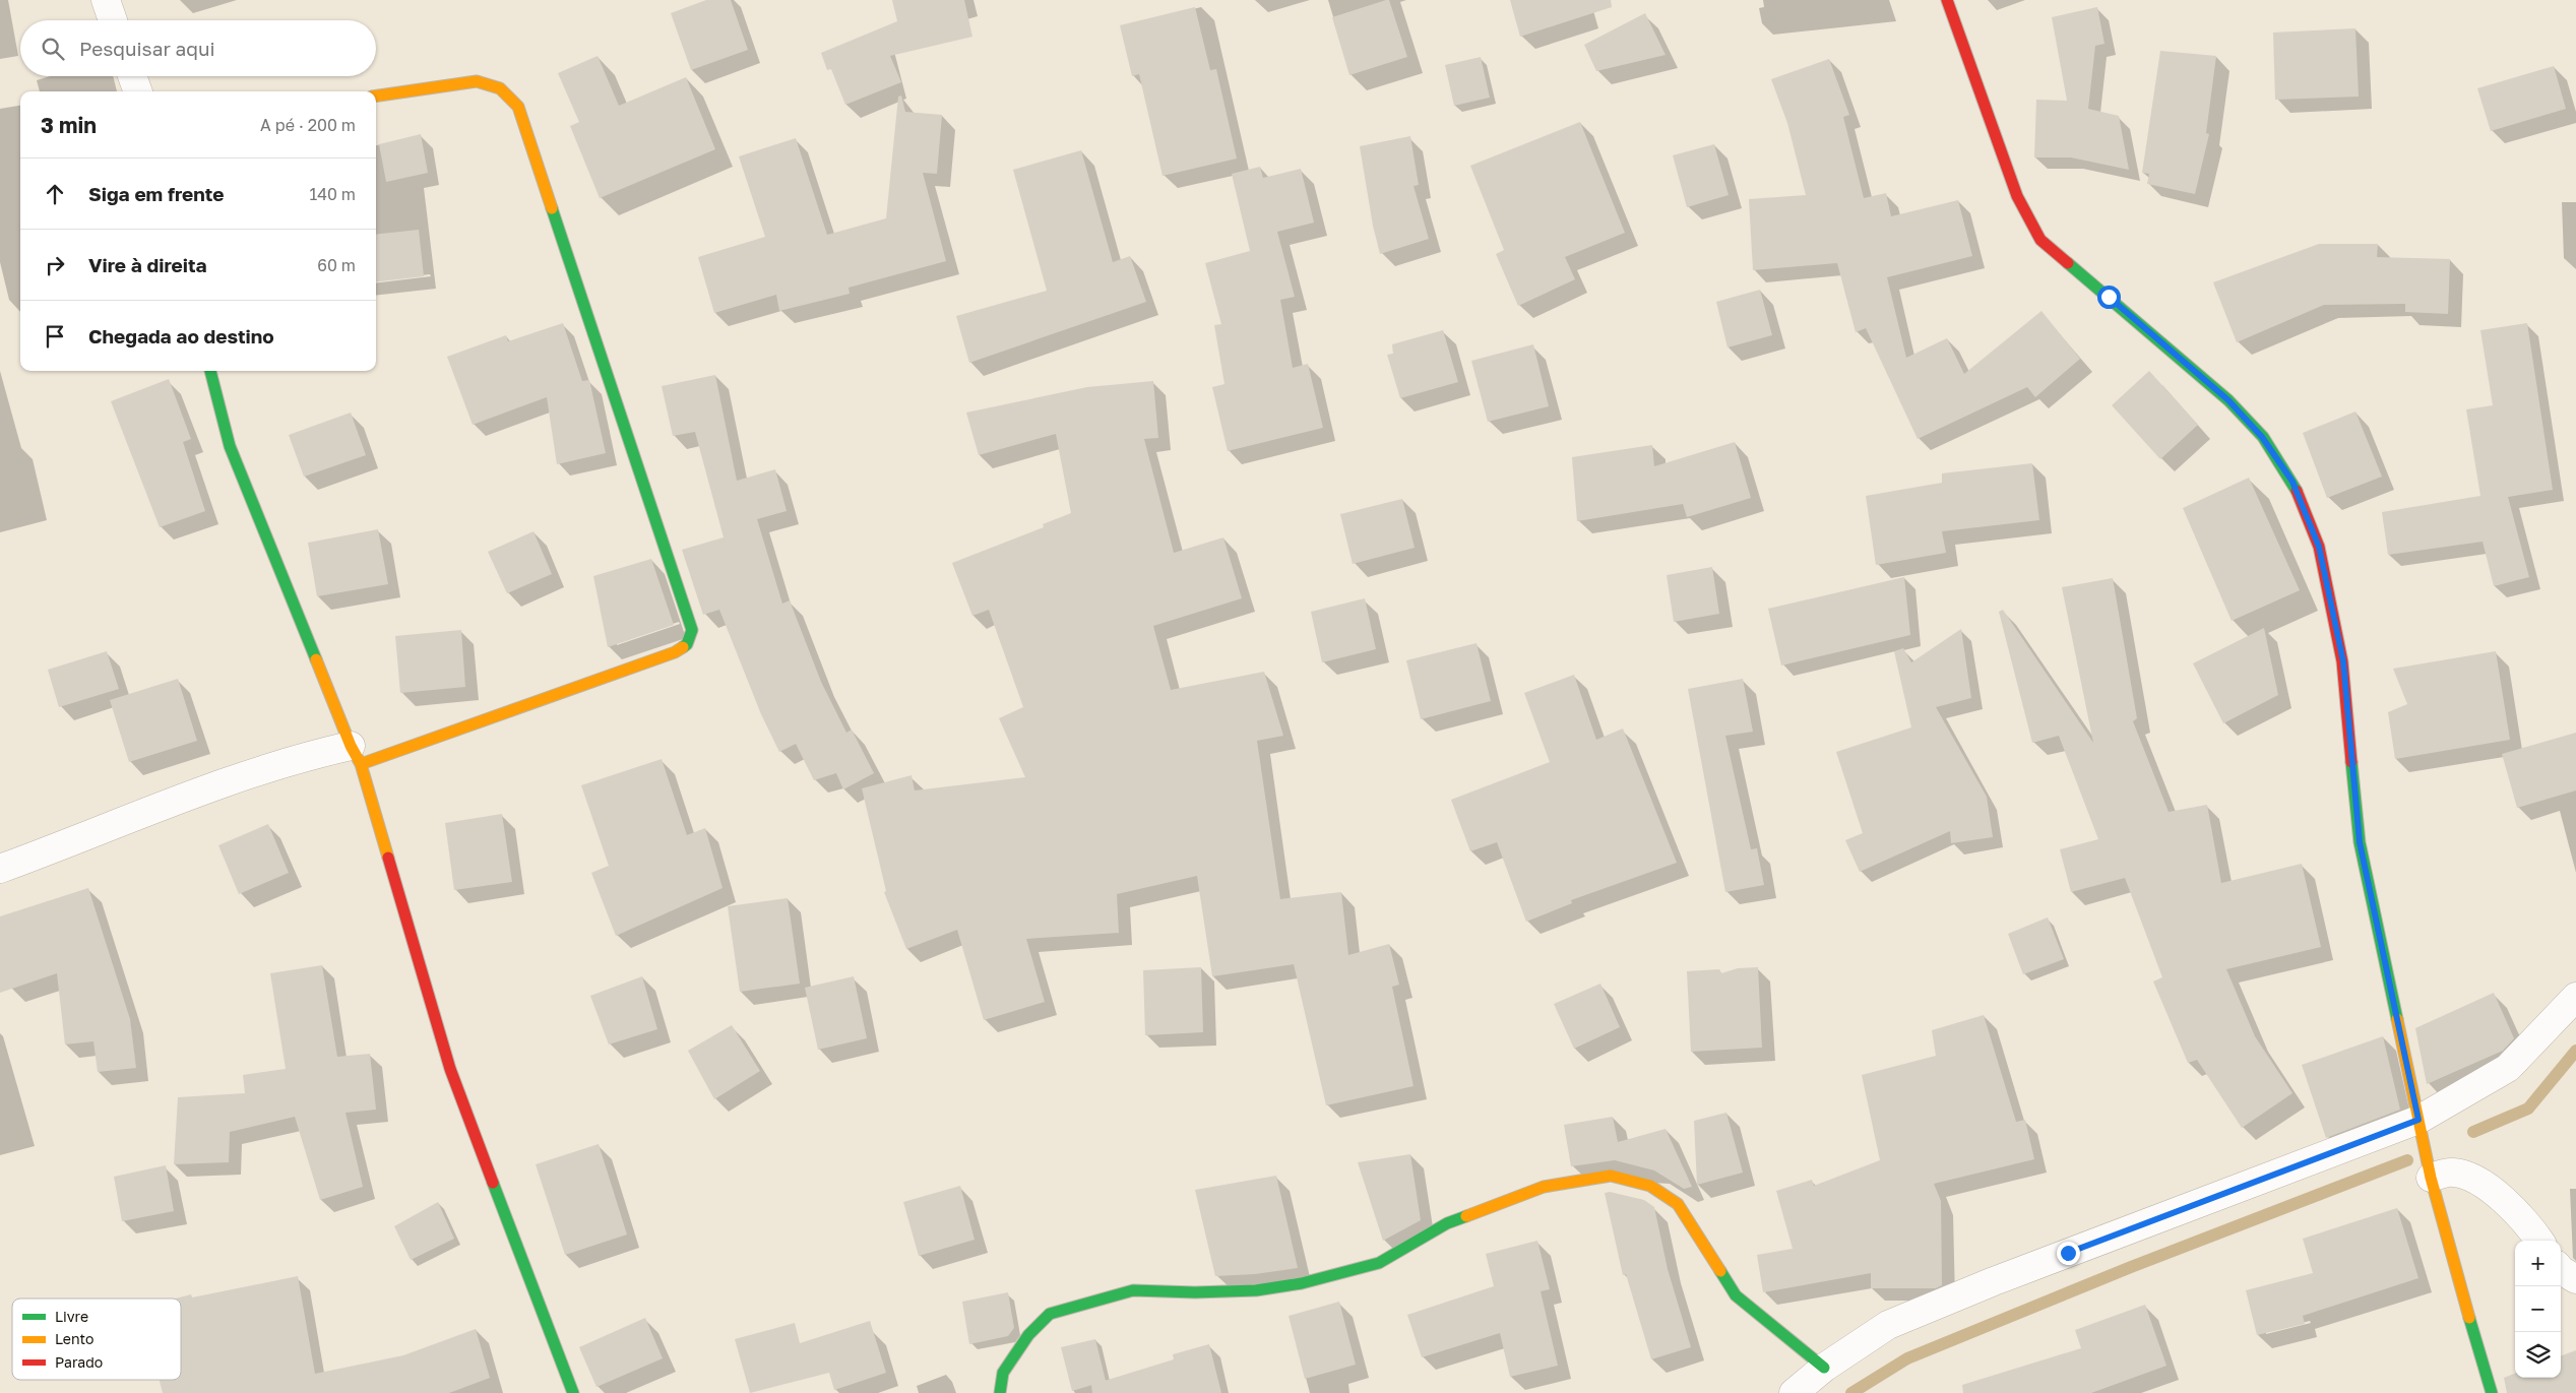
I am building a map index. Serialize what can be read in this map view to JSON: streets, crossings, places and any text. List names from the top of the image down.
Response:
{
  "legend": ["Livre", "Lento", "Parado"],
  "page": {
    "search": "Pesquisar aqui",
    "heading": ["3 min", "A pé · 200 m"],
    "list": [
      ["Siga em frente", "140 m"],
      ["Vire à direita", "60 m"],
      "Chegada ao destino"
    ],
    "map_buttons": ["+", "−"]
  }
}
